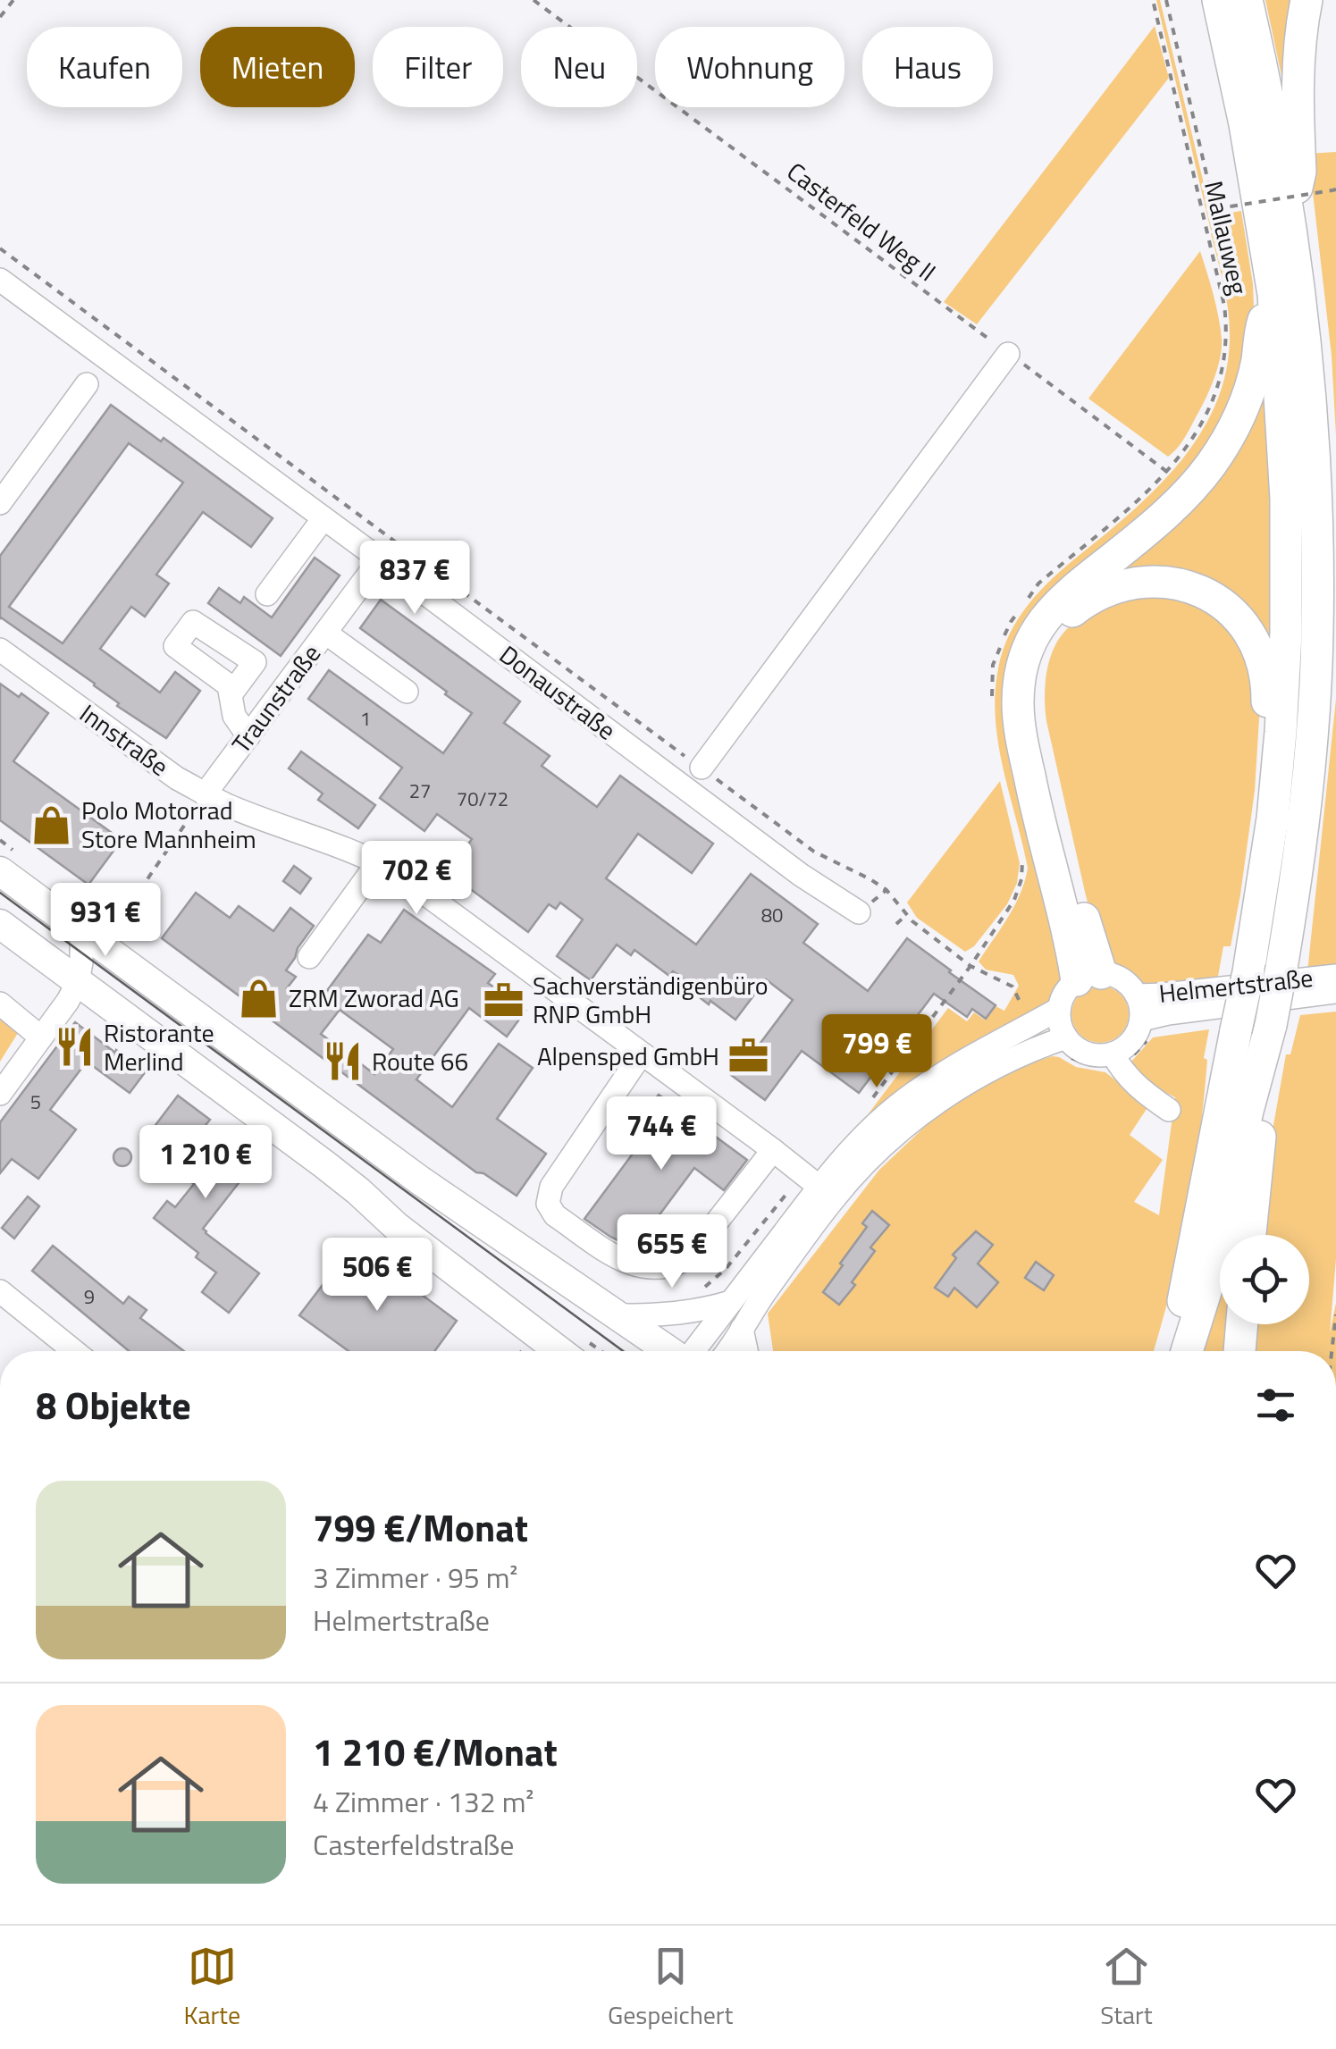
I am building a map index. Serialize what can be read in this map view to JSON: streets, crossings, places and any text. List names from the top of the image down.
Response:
{
  "streets": {
    "street": [
      "Donaustraße",
      "Traunstraße",
      "Innstraße",
      "Helmertstraße"
    ],
    "path": ["Casterfeld Weg II", "Mallauweg"]
  },
  "crossings": [
    ["Casterfeld Weg II", "Mallauweg"],
    ["Donaustraße", "Traunstraße"],
    ["Traunstraße", "Innstraße"]
  ],
  "places": {
    "shop": ["Polo Motorrad Store Mannheim", "ZRM Zworad AG"],
    "office": ["Sachverständigenbüro RNP GmbH", "Alpensped GmbH"],
    "restaurant": ["Ristorante Merlind", "Route 66"]
  },
  "house_numbers": [
    "1",
    "27",
    "70/72",
    "80",
    "5",
    "9"
  ],
  "page": {
    "chip": [
      "Kaufen",
      "Mieten",
      "Filter",
      "Neu",
      "Wohnung",
      "Haus"
    ],
    "price": [
      "837 €",
      "702 €",
      "931 €",
      "799 €",
      "744 €",
      "1 210 €",
      "655 €",
      "506 €"
    ],
    "heading": "8 Objekte",
    "list": [
      {
        "name": "799 €/Monat",
        "note": "3 Zimmer · 95 m² · Helmertstraße"
      },
      {
        "name": "1 210 €/Monat",
        "note": "4 Zimmer · 132 m² · Casterfeldstraße"
      }
    ],
    "tabs": ["Karte", "Gespeichert", "Start"]
  }
}
